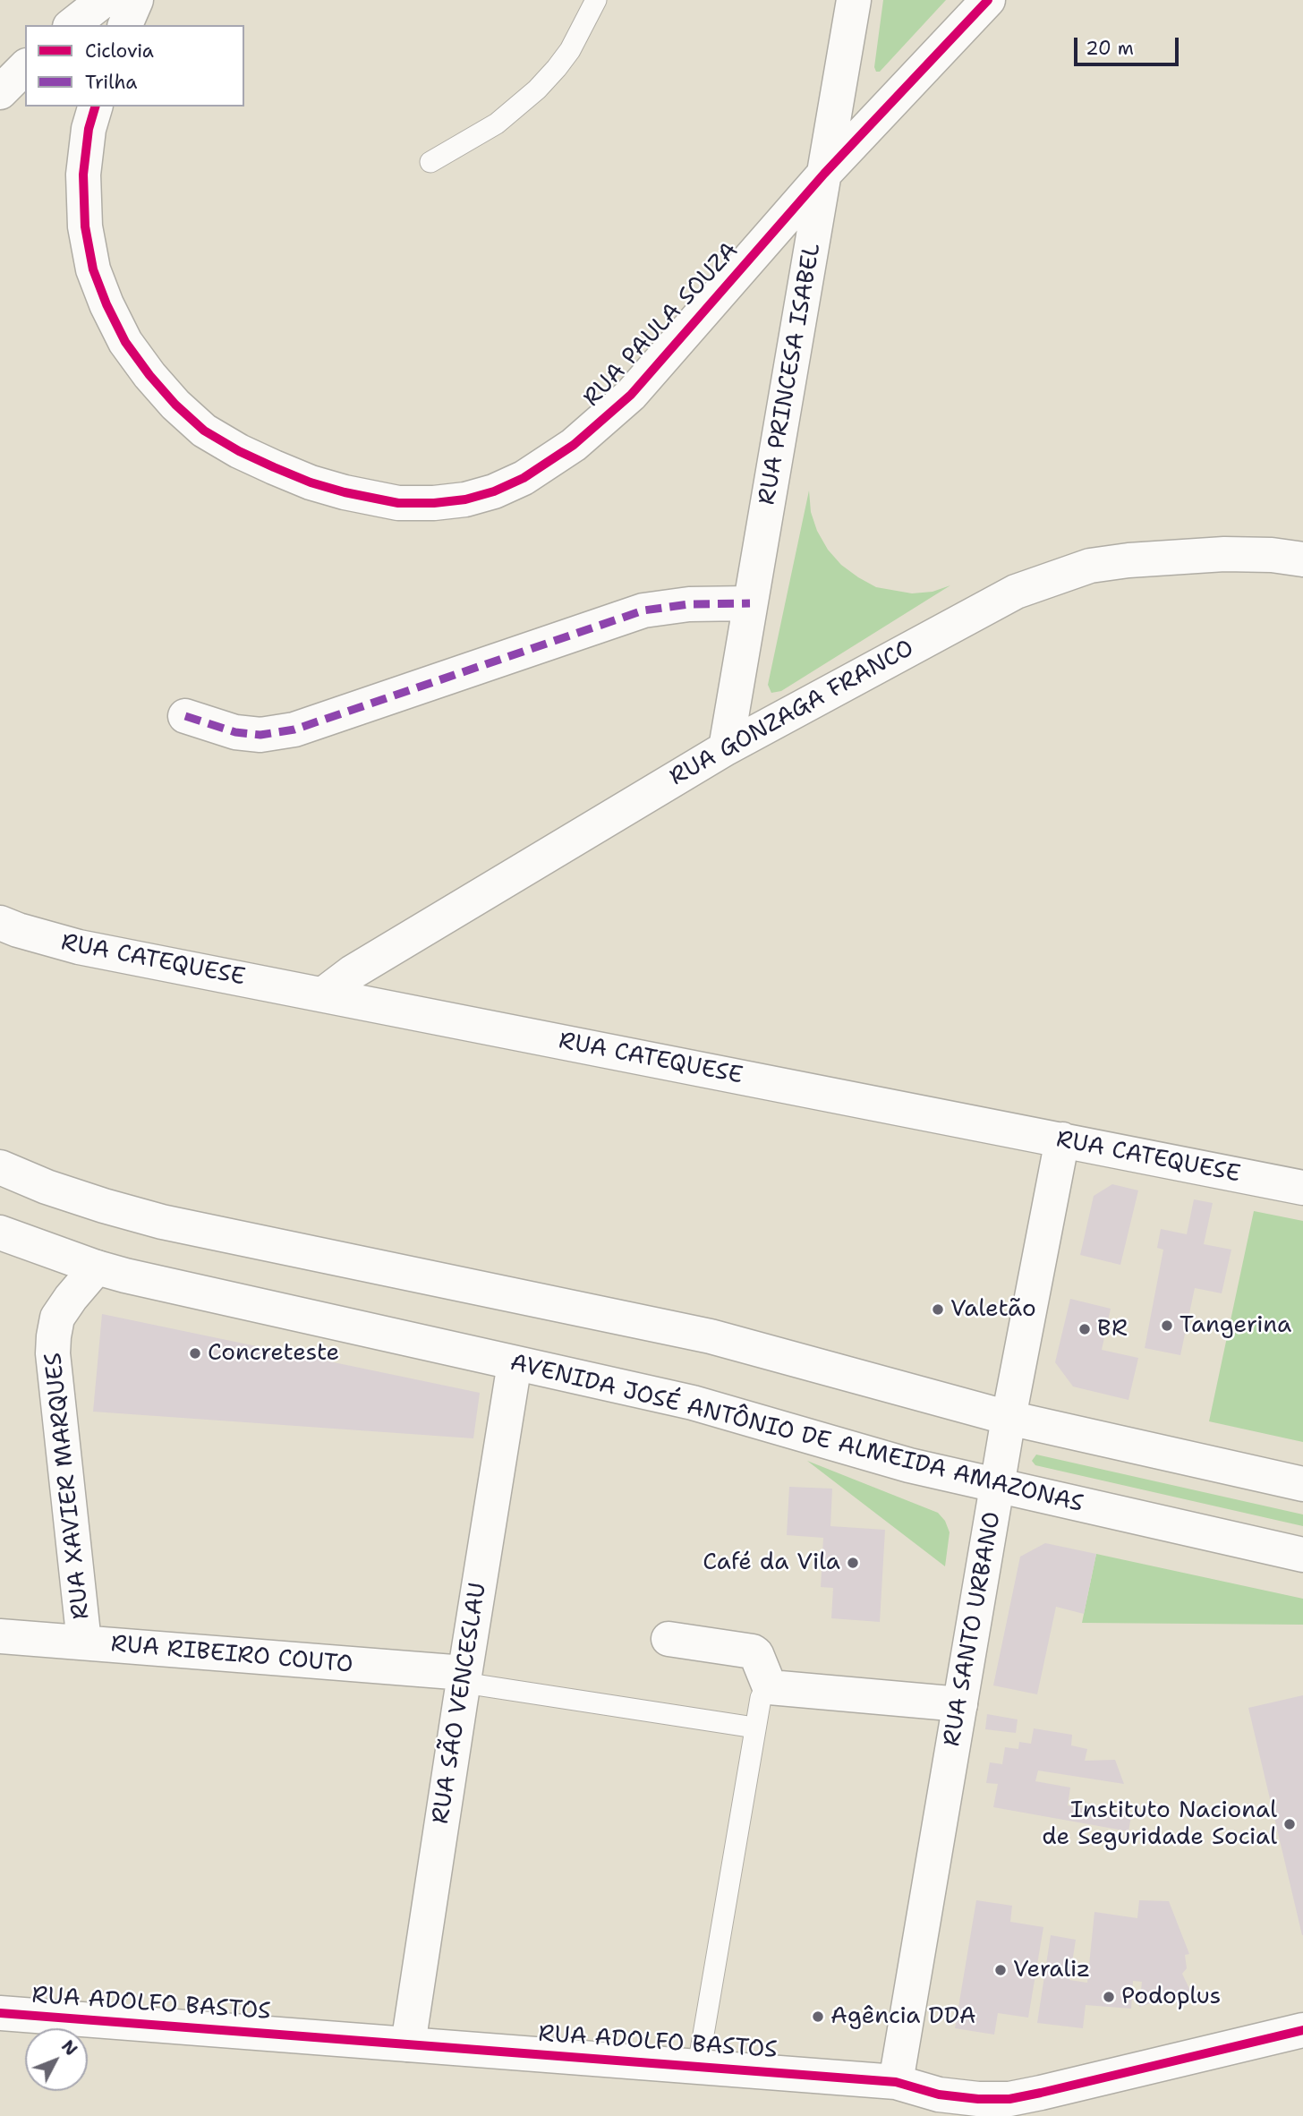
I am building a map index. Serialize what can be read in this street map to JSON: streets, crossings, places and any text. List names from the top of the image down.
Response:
{
  "streets": {
    "main road": [
      "RUA PAULA SOUZA",
      "RUA PRINCESA ISABEL",
      "RUA GONZAGA FRANCO",
      "RUA CATEQUESE",
      "AVENIDA JOSÉ ANTÔNIO DE ALMEIDA AMAZONAS",
      "RUA XAVIER MARQUES",
      "RUA SANTO URBANO",
      "RUA RIBEIRO COUTO",
      "RUA SÃO VENCESLAU",
      "RUA ADOLFO BASTOS"
    ]
  },
  "crossings": [
    ["RUA PAULA SOUZA", "RUA PRINCESA ISABEL"],
    ["RUA PRINCESA ISABEL", "RUA GONZAGA FRANCO"],
    ["RUA GONZAGA FRANCO", "RUA CATEQUESE"],
    ["RUA CATEQUESE", "RUA SANTO URBANO"],
    ["AVENIDA JOSÉ ANTÔNIO DE ALMEIDA AMAZONAS", "RUA XAVIER MARQUES"],
    ["AVENIDA JOSÉ ANTÔNIO DE ALMEIDA AMAZONAS", "RUA SANTO URBANO"],
    ["AVENIDA JOSÉ ANTÔNIO DE ALMEIDA AMAZONAS", "RUA SÃO VENCESLAU"],
    ["RUA XAVIER MARQUES", "RUA RIBEIRO COUTO"],
    ["RUA SANTO URBANO", "RUA ADOLFO BASTOS"],
    ["RUA RIBEIRO COUTO", "RUA SÃO VENCESLAU"],
    ["RUA SÃO VENCESLAU", "RUA ADOLFO BASTOS"]
  ],
  "places": [
    "Valetão",
    "Tangerina",
    "BR",
    "Concreteste",
    "Café da Vila",
    "Instituto Nacional de Seguridade Social",
    "Veraliz",
    "Podoplus",
    "Agência DDA"
  ],
  "legend": ["Ciclovia", "Trilha"],
  "scale_bar": "20 m",
  "north": "top right"
}
